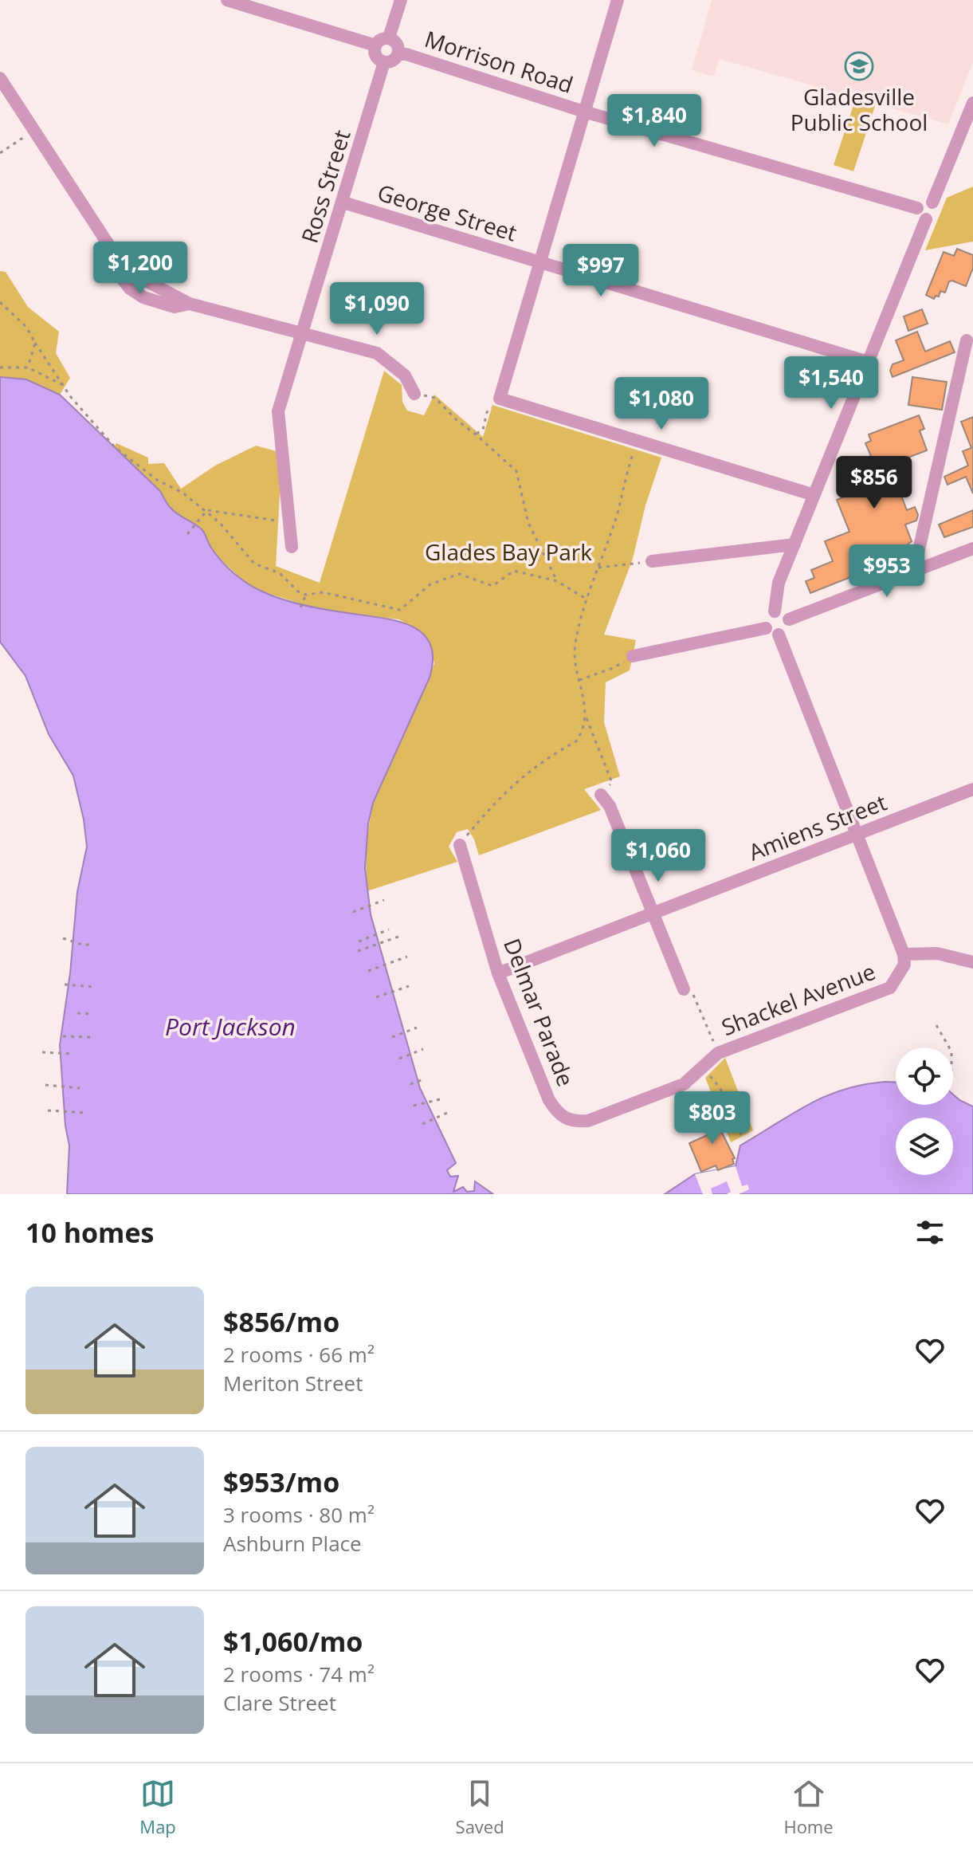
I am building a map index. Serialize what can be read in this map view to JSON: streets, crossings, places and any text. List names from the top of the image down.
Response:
{
  "streets": {
    "street": [
      "Morrison Road",
      "Ross Street",
      "George Street",
      "Amiens Street",
      "Shackel Avenue",
      "Delmar Parade"
    ]
  },
  "crossings": [
    ["Morrison Road", "Ross Street"],
    ["Ross Street", "George Street"],
    ["Amiens Street", "Delmar Parade"],
    ["Shackel Avenue", "Delmar Parade"]
  ],
  "water": ["Port Jackson"],
  "parks": ["Glades Bay Park"],
  "places": {
    "school or university": ["Gladesville Public School"]
  },
  "page": {
    "price": [
      "$1,840",
      "$1,200",
      "$997",
      "$1,090",
      "$1,540",
      "$1,080",
      "$856",
      "$953",
      "$1,060",
      "$803"
    ],
    "heading": "10 homes",
    "list": [
      {
        "name": "$856/mo",
        "note": "2 rooms · 66 m² · Meriton Street"
      },
      {
        "name": "$953/mo",
        "note": "3 rooms · 80 m² · Ashburn Place"
      },
      {
        "name": "$1,060/mo",
        "note": "2 rooms · 74 m² · Clare Street"
      }
    ],
    "tabs": ["Map", "Saved", "Home"]
  }
}
